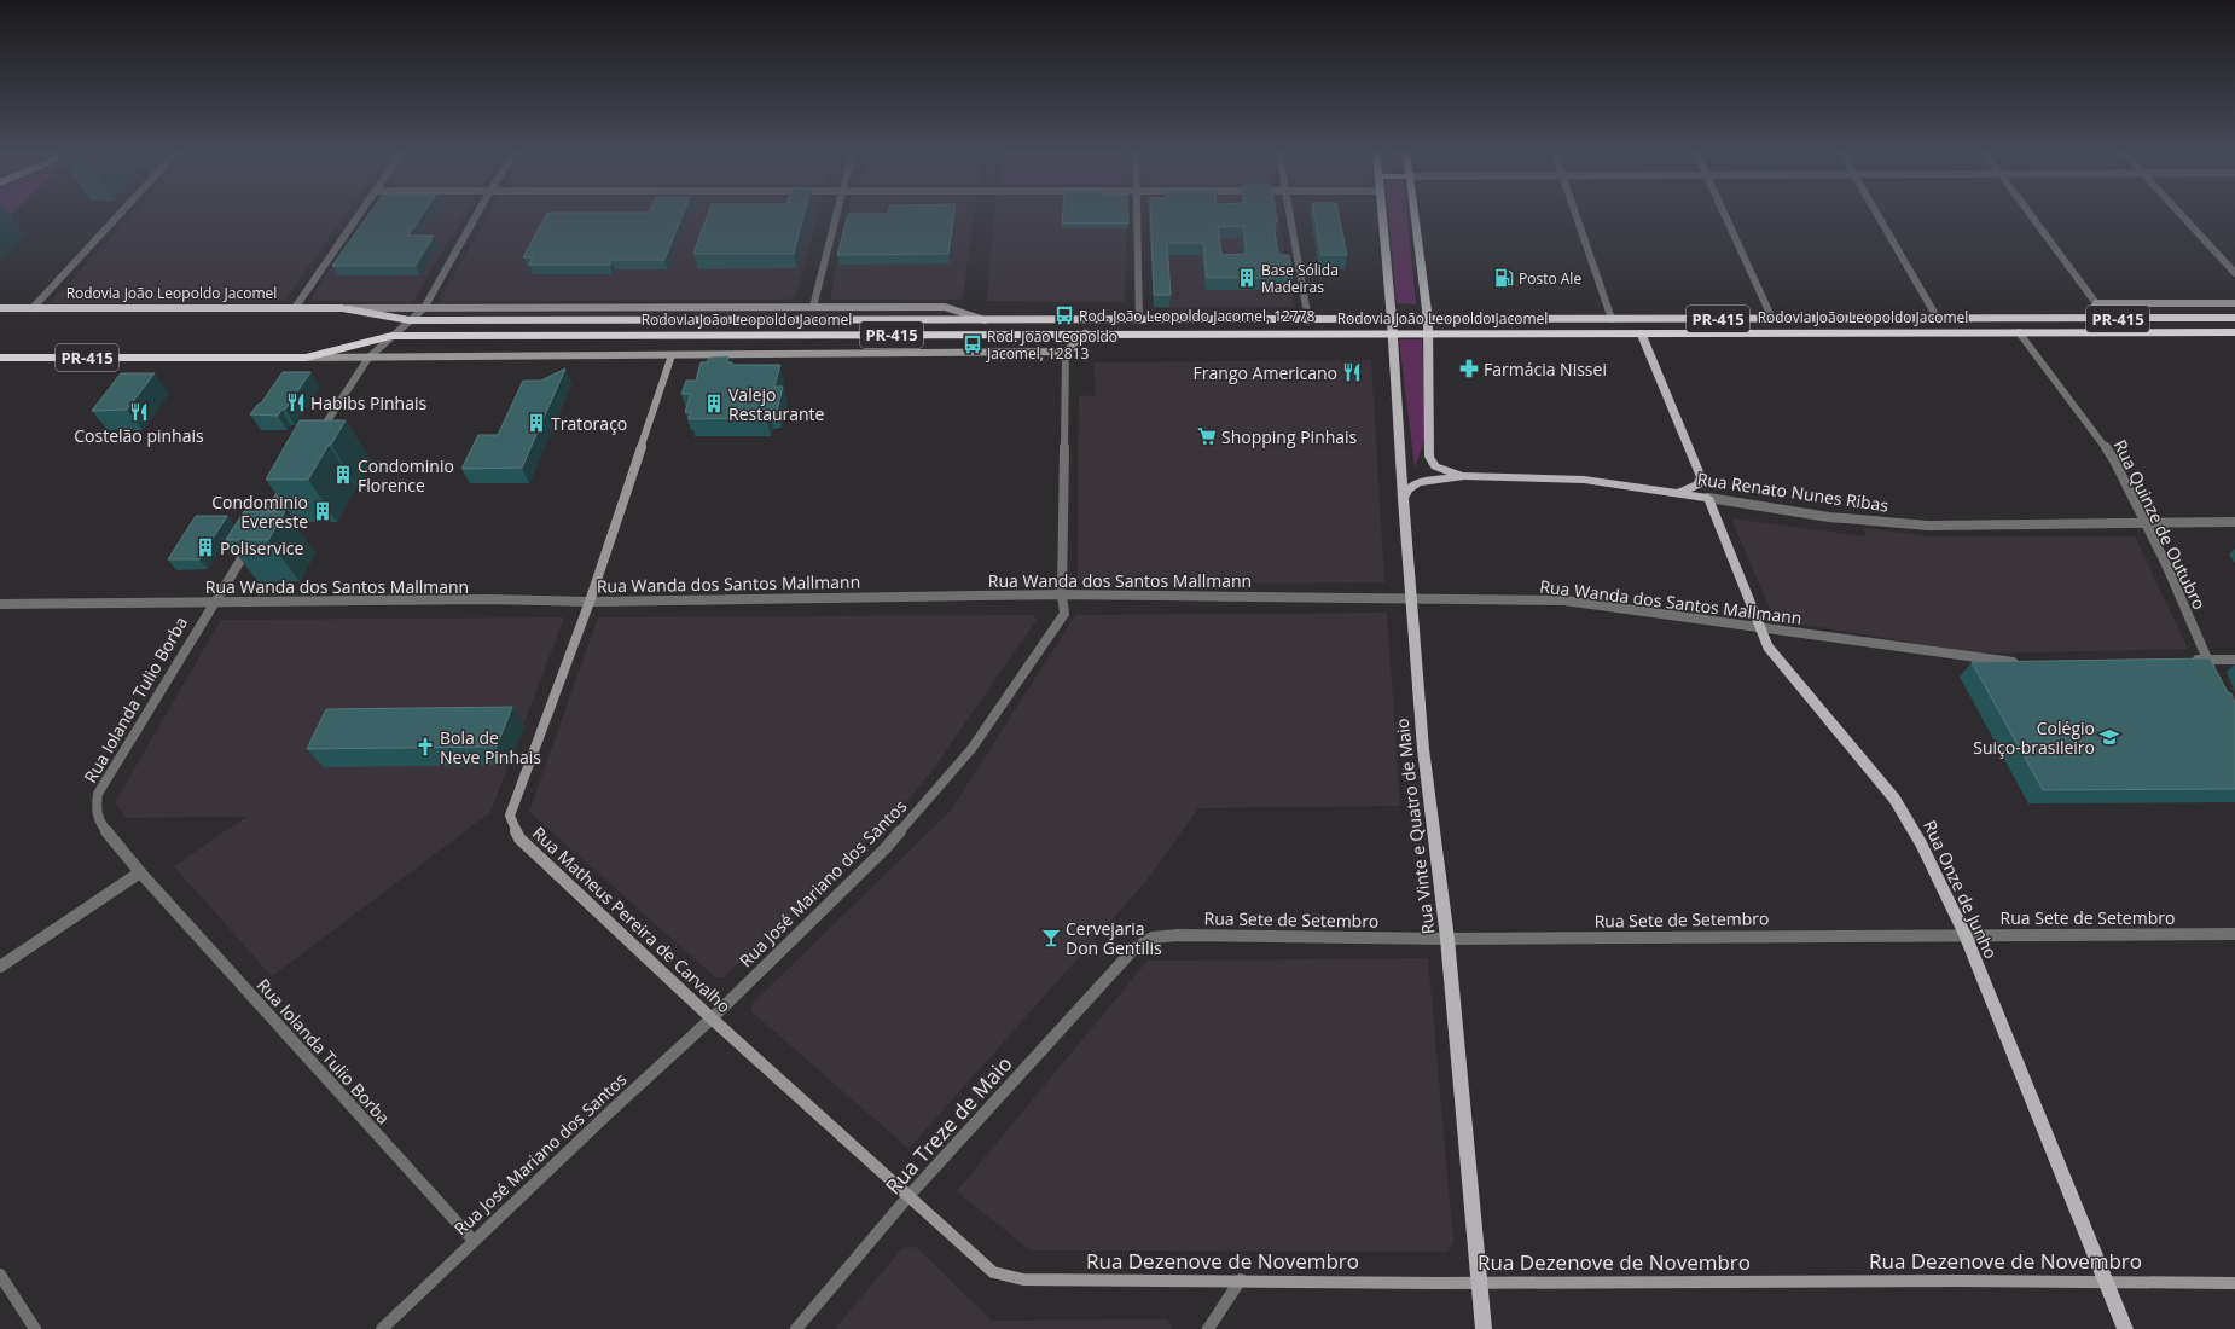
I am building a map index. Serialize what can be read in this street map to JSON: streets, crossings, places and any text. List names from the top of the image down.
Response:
{
  "streets": {
    "highway": ["Rodovia João Leopoldo Jacomel", "PR-415"],
    "main road": ["Rua Renato Nunes Ribas", "Rua Vinte e Quatro de Maio", "Rua Onze de Junho"],
    "street": [
      "Rua Quinze de Outubro",
      "Rua Wanda dos Santos Mallmann",
      "Rua Iolanda Tulio Borba",
      "Rua José Mariano dos Santos",
      "Rua Sete de Setembro",
      "Rua Matheus Pereira de Carvalho",
      "Rua Treze de Maio",
      "Rua Dezenove de Novembro"
    ]
  },
  "crossings": [
    ["Rodovia João Leopoldo Jacomel", "Rua Quinze de Outubro"],
    ["Rodovia João Leopoldo Jacomel", "Rua Vinte e Quatro de Maio"],
    ["Rodovia João Leopoldo Jacomel", "Rua José Mariano dos Santos"],
    ["Rodovia João Leopoldo Jacomel", "Rua Matheus Pereira de Carvalho"],
    ["Rua Renato Nunes Ribas", "Rua Quinze de Outubro"],
    ["Rua Renato Nunes Ribas", "Rua Onze de Junho"],
    ["Rua Wanda dos Santos Mallmann", "Rua Iolanda Tulio Borba"],
    ["Rua Wanda dos Santos Mallmann", "Rua Vinte e Quatro de Maio"],
    ["Rua Wanda dos Santos Mallmann", "Rua José Mariano dos Santos"],
    ["Rua Wanda dos Santos Mallmann", "Rua Onze de Junho"],
    ["Rua Wanda dos Santos Mallmann", "Rua Matheus Pereira de Carvalho"],
    ["Rua Iolanda Tulio Borba", "Rua José Mariano dos Santos"],
    ["Rua Vinte e Quatro de Maio", "Rua Sete de Setembro"],
    ["Rua Vinte e Quatro de Maio", "Rua Dezenove de Novembro"],
    ["Rua José Mariano dos Santos", "Rua Matheus Pereira de Carvalho"],
    ["Rua Onze de Junho", "Rua Sete de Setembro"],
    ["Rua Onze de Junho", "Rua Dezenove de Novembro"],
    ["Rua Sete de Setembro", "Rua Treze de Maio"],
    ["Rua Matheus Pereira de Carvalho", "Rua Treze de Maio"],
    ["Rua Matheus Pereira de Carvalho", "Rua Dezenove de Novembro"]
  ],
  "places": {
    "building": [
      "Base Sólida Madeiras",
      "Valejo Restaurante",
      "Tratoraço",
      "Condominio Florence",
      "Condominio Evereste",
      "Poliservice"
    ],
    "fuel station": ["Posto Ale"],
    "bus stop": ["Rod. João Leopoldo Jacomel, 12778", "Rod. João Leopoldo Jacomel, 12813"],
    "pharmacy": ["Farmácia Nissei"],
    "restaurant": ["Frango Americano", "Habibs Pinhais", "Costelão pinhais"],
    "supermarket": ["Shopping Pinhais"],
    "school or university": ["Colégio Suiço-brasileiro"],
    "church": ["Bola de Neve Pinhais"],
    "bar": ["Cervejaria Don Gentilis"]
  }
}
